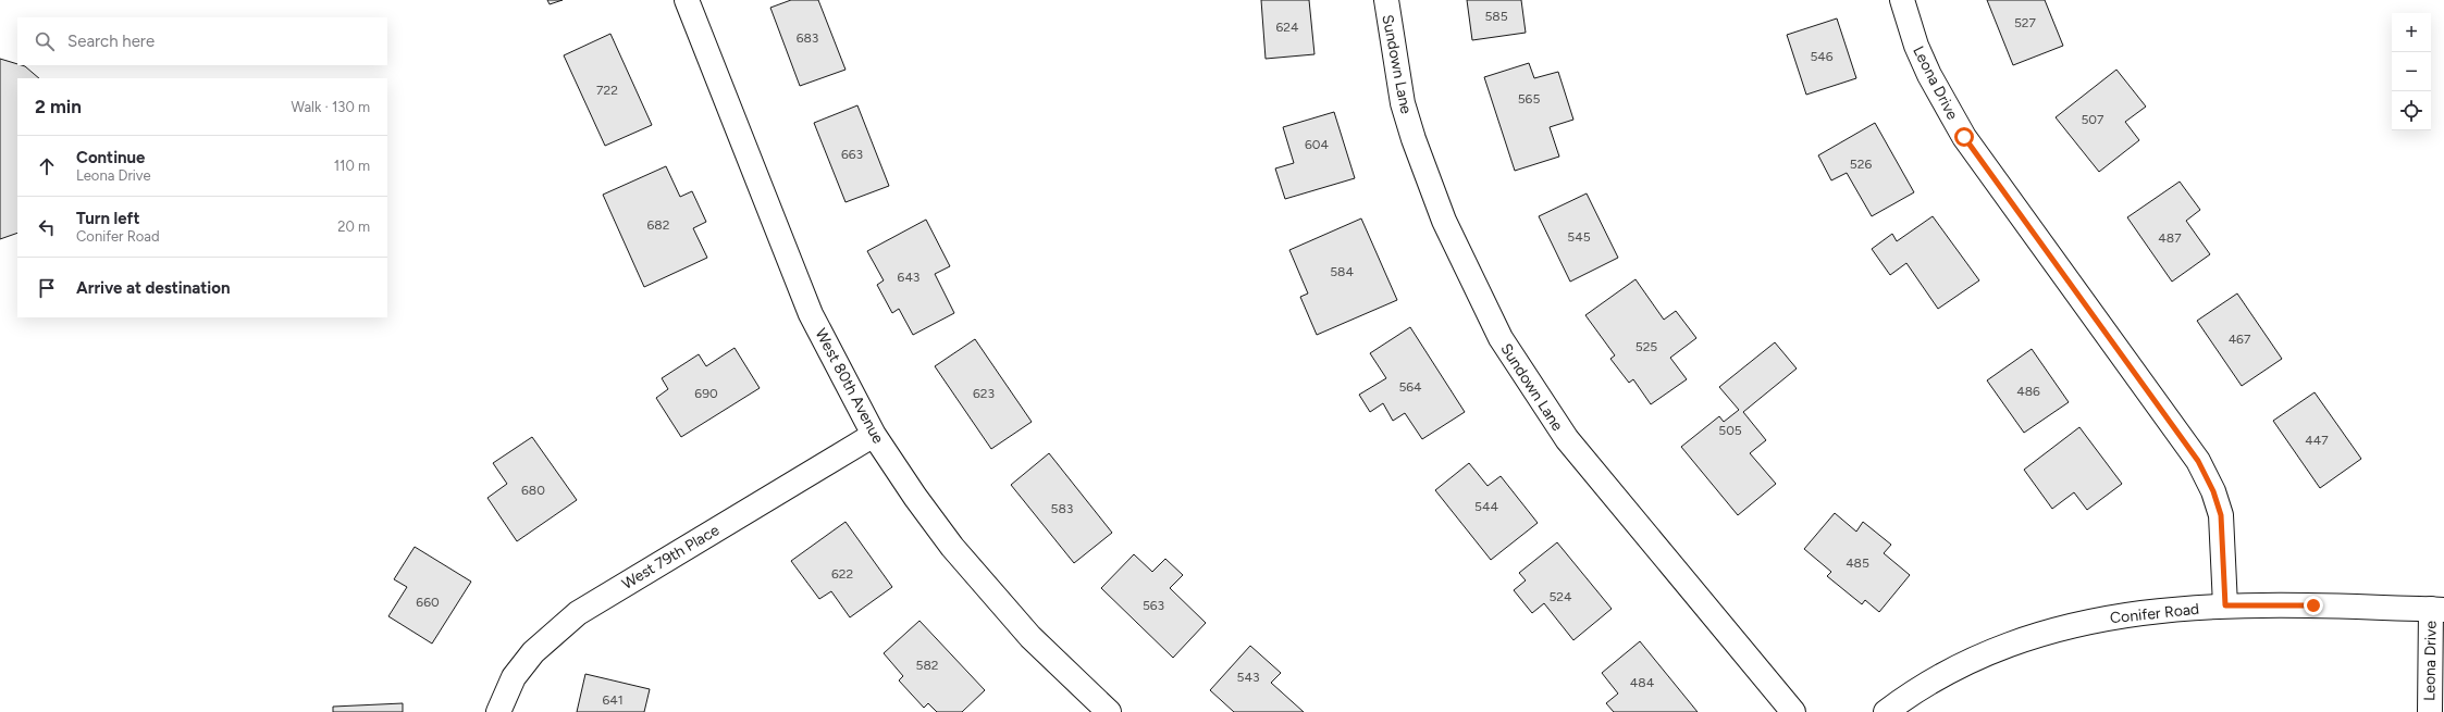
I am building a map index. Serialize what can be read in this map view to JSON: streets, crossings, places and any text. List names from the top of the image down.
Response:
{
  "streets": {
    "street": [
      "Sundown Lane",
      "Leona Drive",
      "West 80th Avenue",
      "West 79th Place",
      "Conifer Road"
    ]
  },
  "crossings": [
    ["Leona Drive", "Conifer Road"],
    ["West 80th Avenue", "West 79th Place"]
  ],
  "house_numbers": [
    "585",
    "527",
    "624",
    "683",
    "546",
    "722",
    "565",
    "507",
    "604",
    "663",
    "526",
    "682",
    "545",
    "487",
    "584",
    "643",
    "467",
    "525",
    "564",
    "486",
    "690",
    "623",
    "505",
    "447",
    "680",
    "544",
    "583",
    "485",
    "622",
    "524",
    "660",
    "563",
    "582",
    "543",
    "484",
    "641"
  ],
  "page": {
    "map_buttons": ["+", "−"],
    "search": "Search here",
    "heading": ["2 min", "Walk · 130 m"],
    "list": [
      ["Continue", "Leona Drive", "110 m"],
      ["Turn left", "Conifer Road", "20 m"],
      "Arrive at destination"
    ]
  }
}
